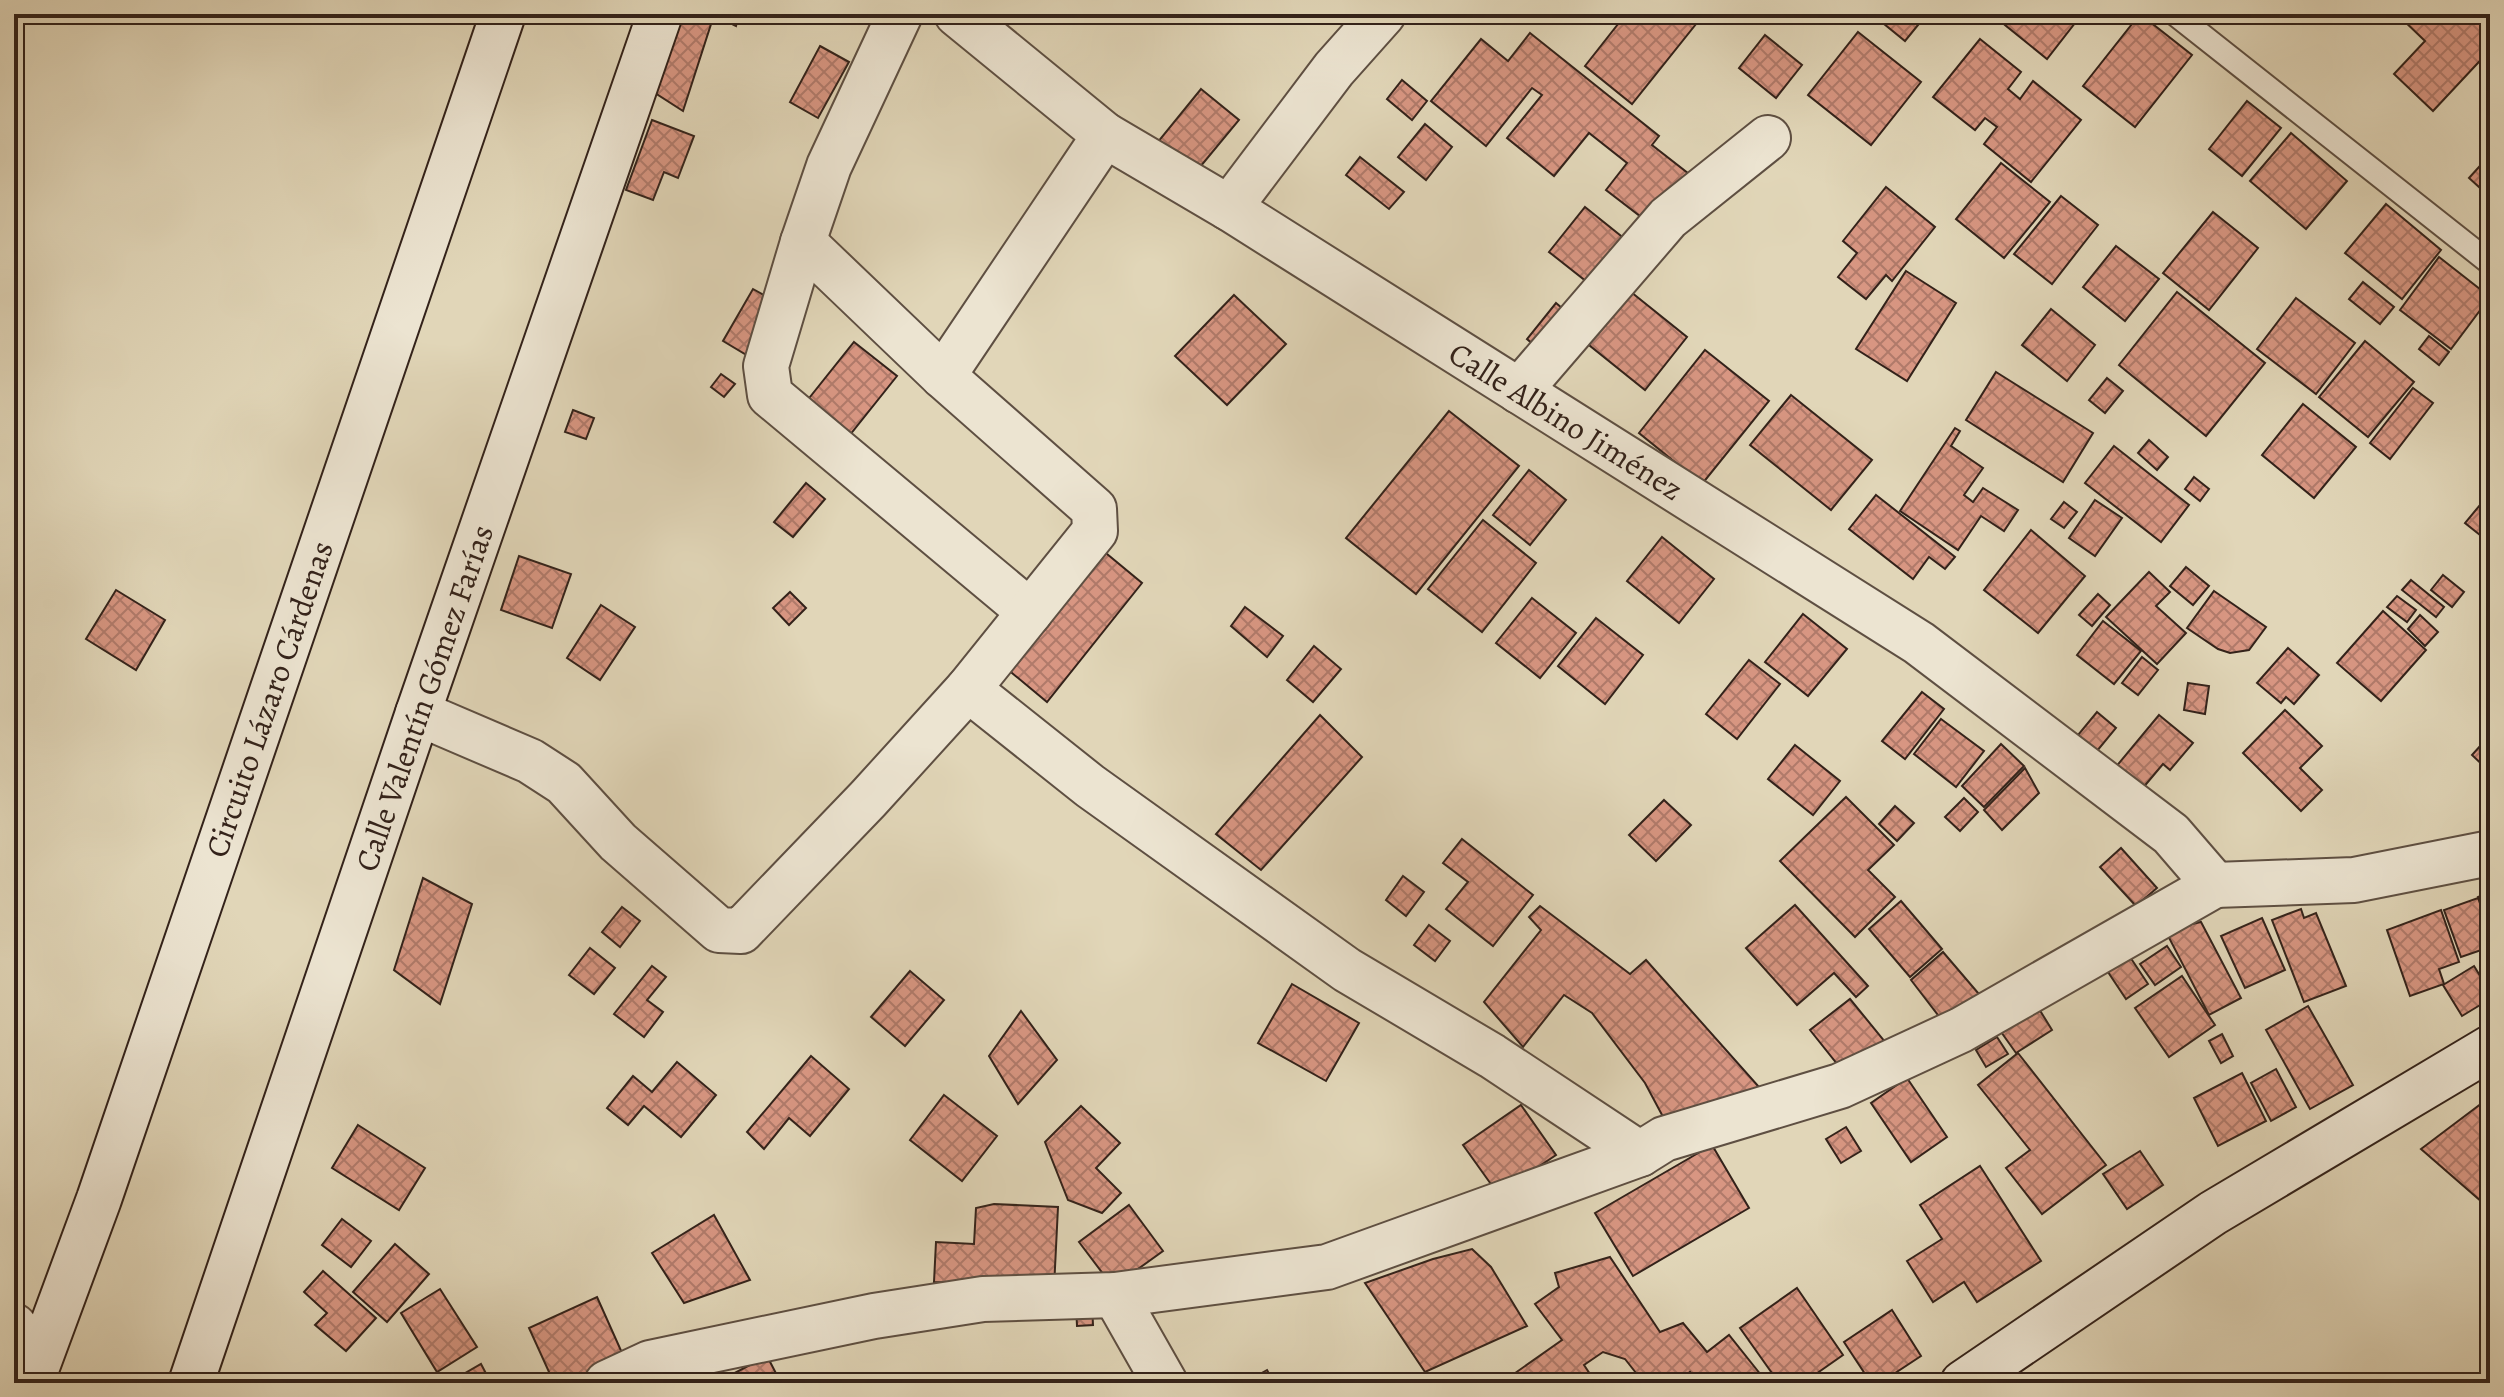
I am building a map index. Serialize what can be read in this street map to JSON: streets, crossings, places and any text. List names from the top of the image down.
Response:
{
  "streets": {
    "street": ["Calle Albino Jiménez", "Calle Valentín Gómez Farías", "Circuito Lázaro Cárdenas"]
  }
}
